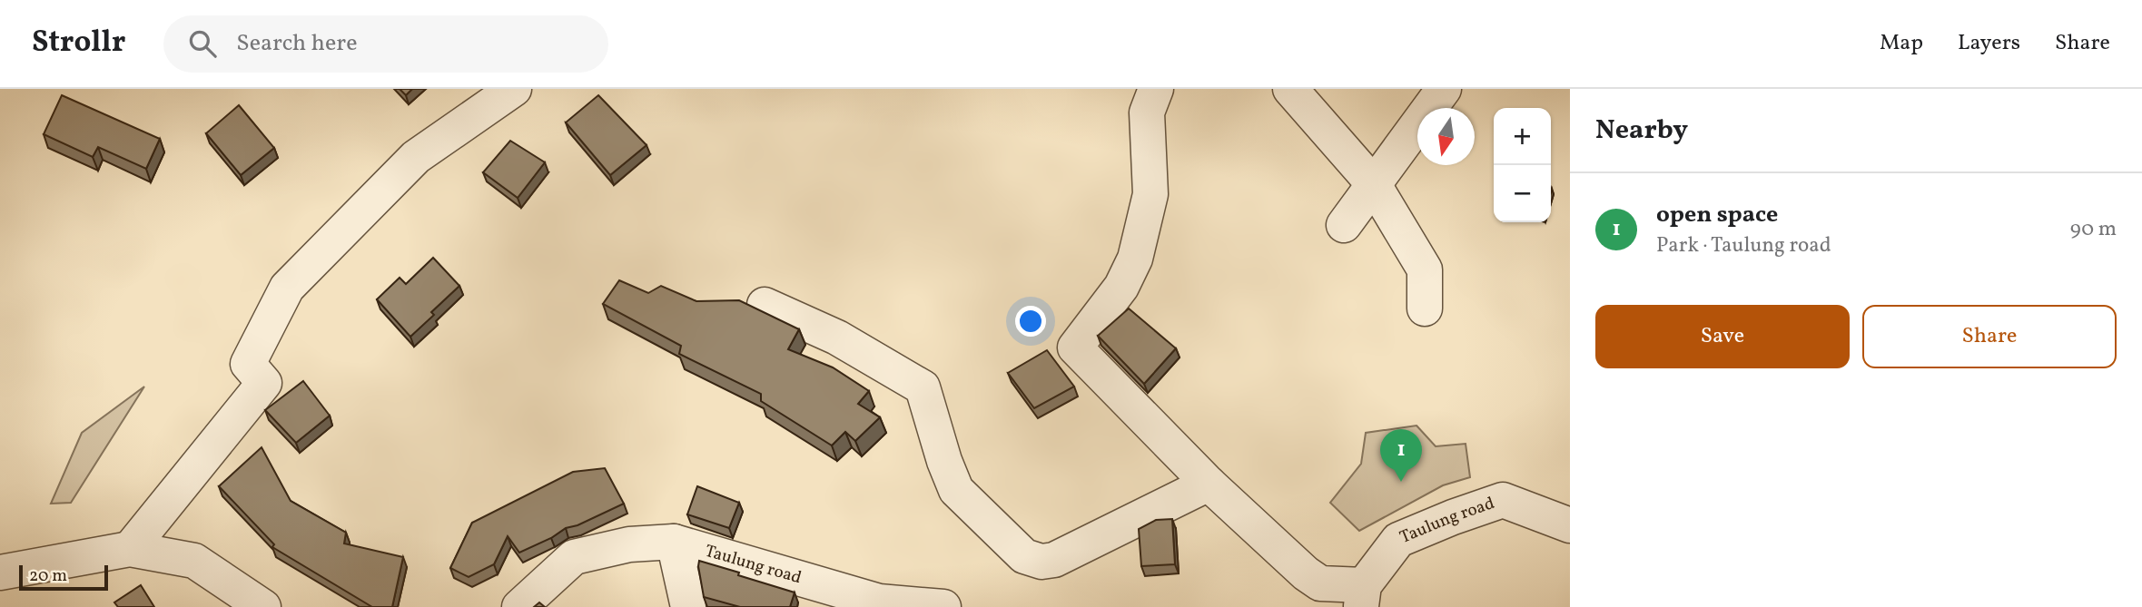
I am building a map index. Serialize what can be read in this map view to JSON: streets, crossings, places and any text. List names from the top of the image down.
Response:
{
  "streets": {
    "street": ["Taulung road"]
  },
  "scale_bar": "20 m",
  "north": "bottom",
  "page": {
    "header": "Strollr",
    "search": "Search here",
    "nav": ["Map", "Layers", "Share"],
    "heading": "Nearby",
    "map_buttons": ["+", "−"],
    "list": [
      {
        "mark": "1",
        "name": "open space",
        "note": "Park · Taulung road",
        "value": "90 m"
      }
    ],
    "buttons": ["Save", "Share"],
    "pins": "1",
    "scale": "20 m"
  }
}
